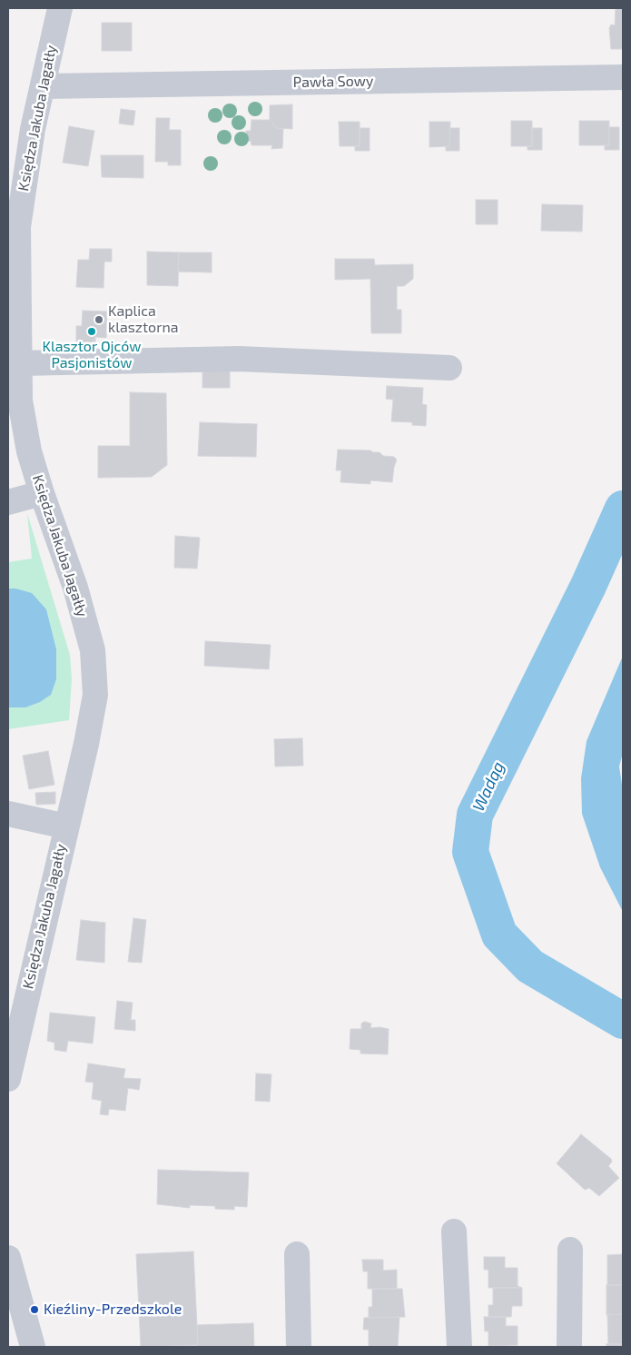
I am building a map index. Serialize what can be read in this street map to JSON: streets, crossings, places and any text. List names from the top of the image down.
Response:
{
  "streets": {
    "street": ["Pawła Sowy", "Księdza Jakuba Jagałły"]
  },
  "crossings": [
    ["Pawła Sowy", "Księdza Jakuba Jagałły"]
  ],
  "water": ["Wadąg"],
  "places": ["Kaplica klasztorna", "Klasztor Ojców Pasjonistów", "Kieźliny-Przedszkole"]
}
